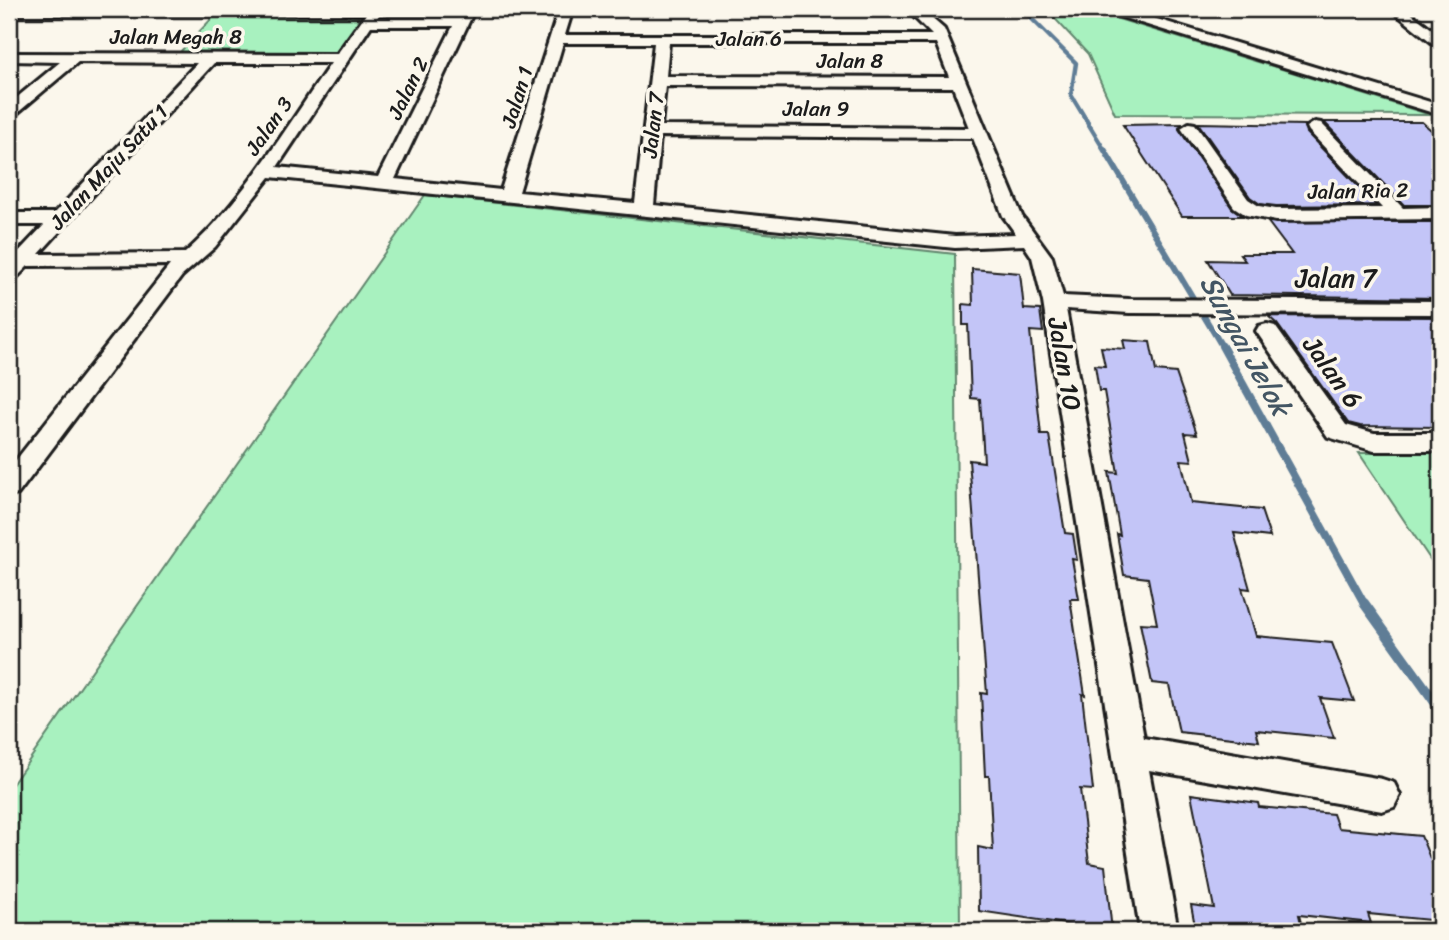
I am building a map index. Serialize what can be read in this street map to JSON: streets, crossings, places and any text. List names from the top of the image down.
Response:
{
  "streets": {
    "street": [
      "Jalan Megah 8",
      "Jalan 6",
      "Jalan 8",
      "Jalan 2",
      "Jalan 1",
      "Jalan 9",
      "Jalan 7",
      "Jalan 3",
      "Jalan Maju Satu 1",
      "Jalan Ria 2",
      "Jalan 10"
    ]
  },
  "crossings": [
    ["Jalan Megah 8", "Jalan 3"],
    ["Jalan Megah 8", "Jalan Maju Satu 1"],
    ["Jalan 6", "Jalan 1"],
    ["Jalan 6", "Jalan 7"],
    ["Jalan 6", "Jalan 10"],
    ["Jalan 8", "Jalan 7"],
    ["Jalan 8", "Jalan 10"],
    ["Jalan 9", "Jalan 7"],
    ["Jalan 9", "Jalan 10"],
    ["Jalan 7", "Jalan 10"]
  ],
  "water": ["Sungai Jelok"]
}
